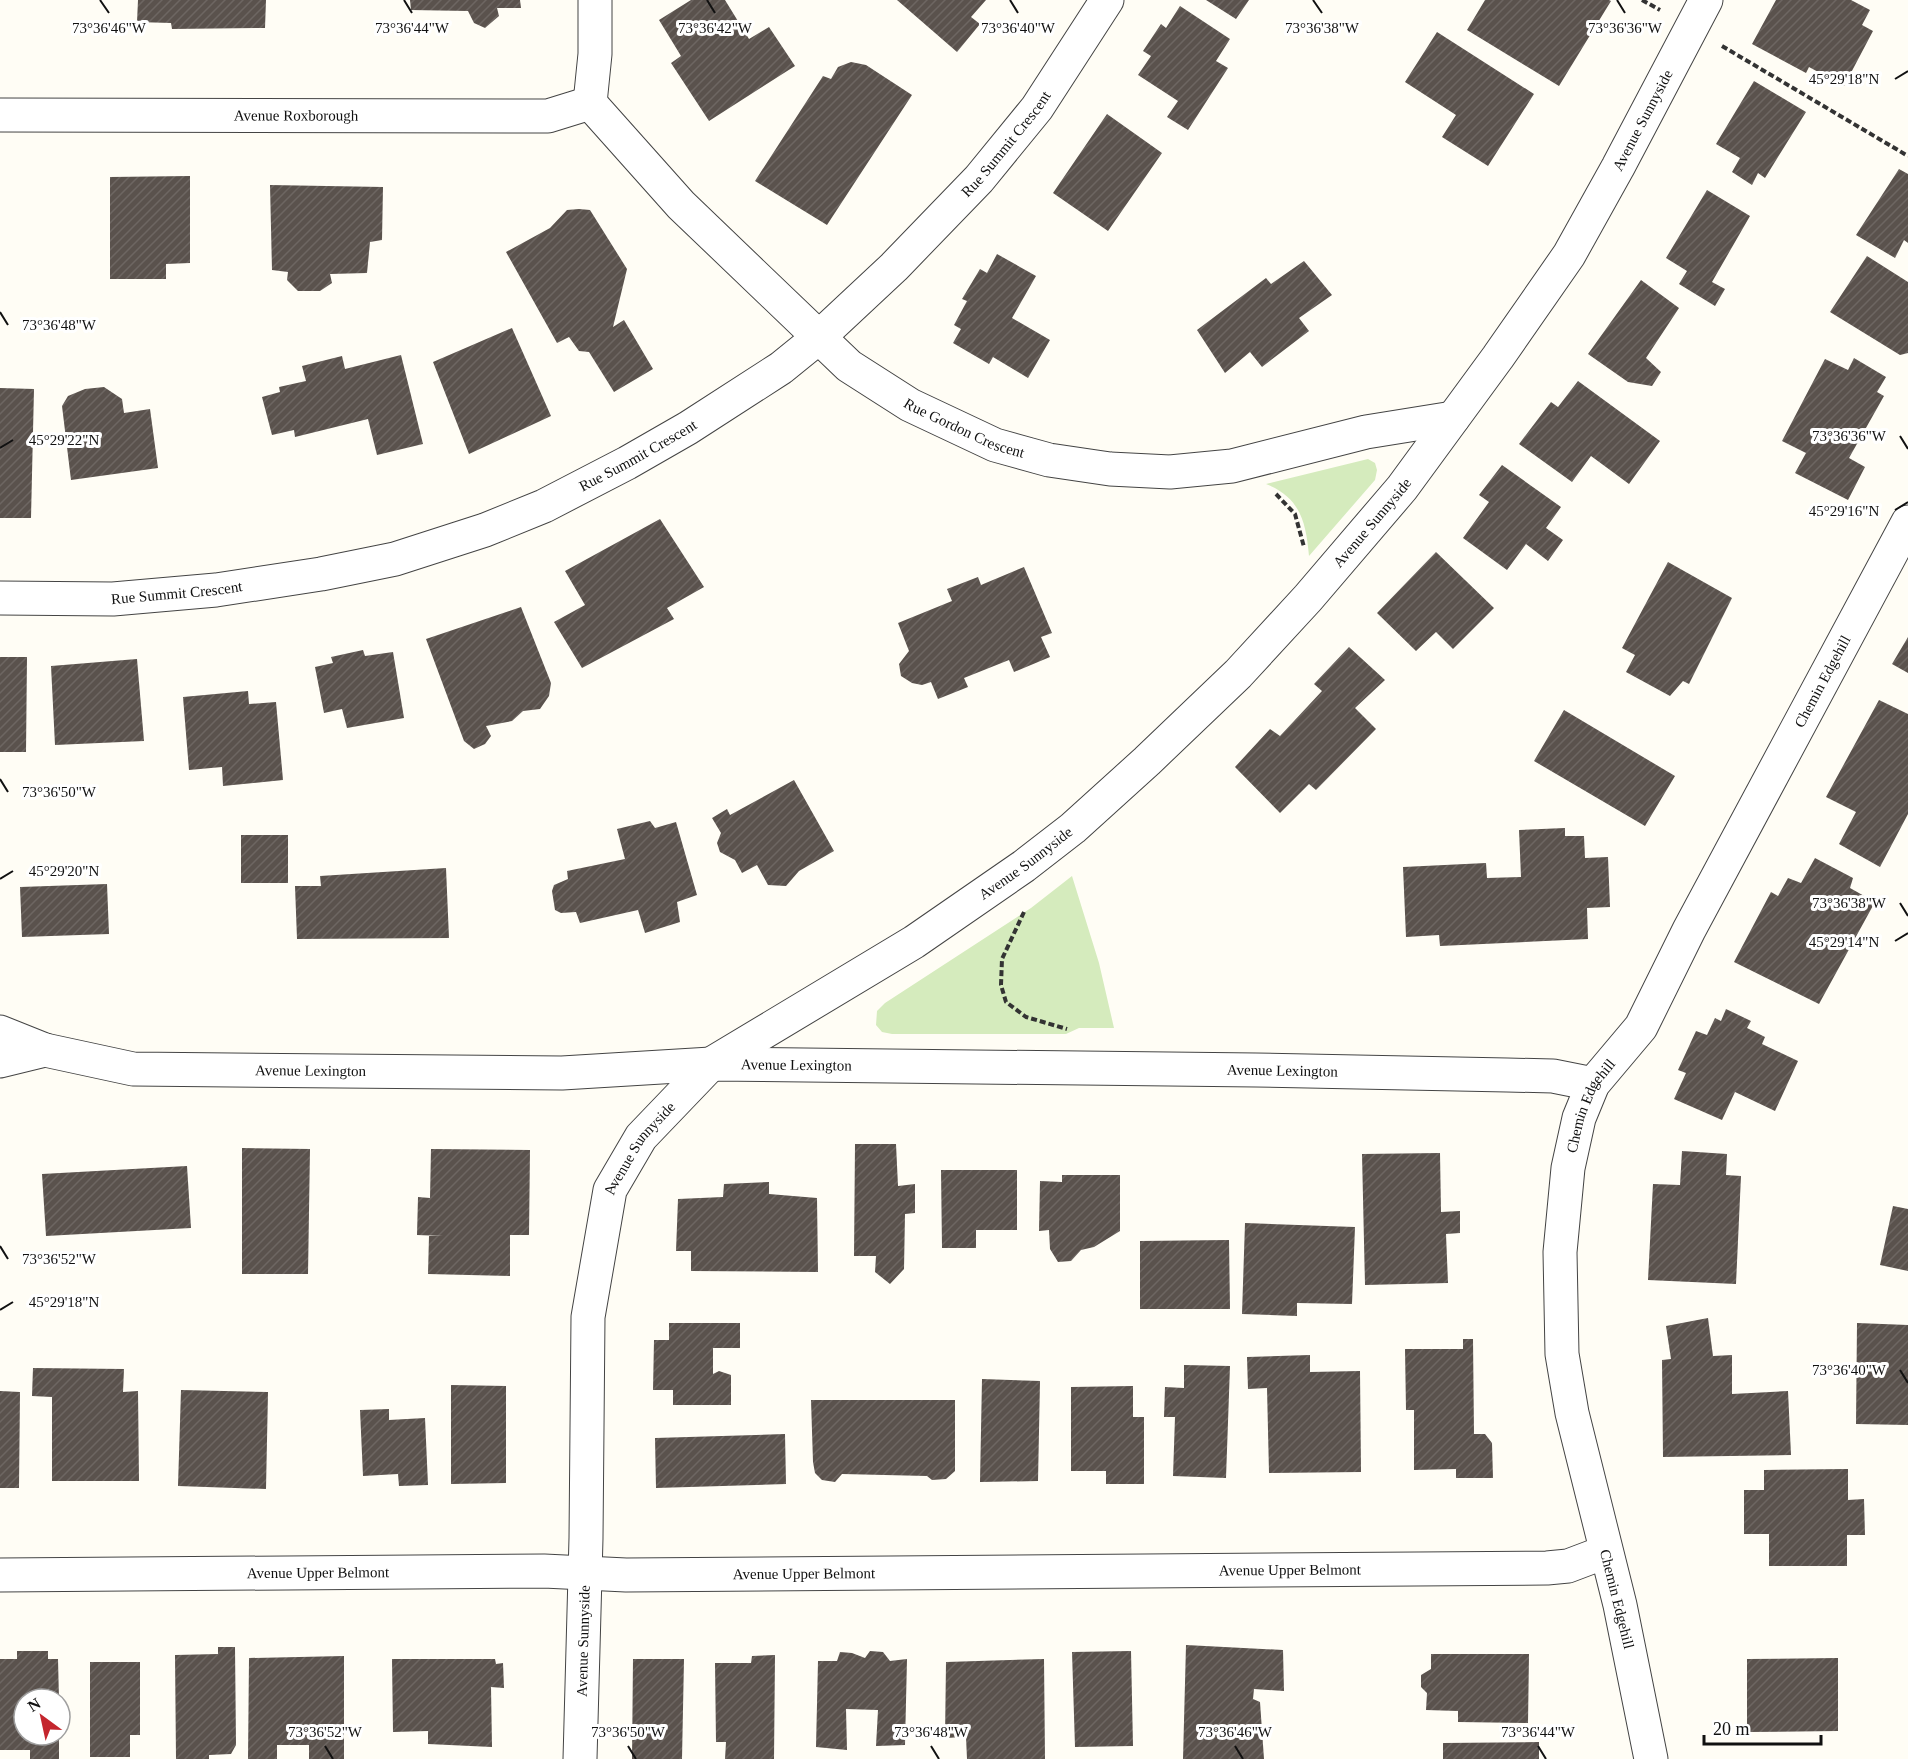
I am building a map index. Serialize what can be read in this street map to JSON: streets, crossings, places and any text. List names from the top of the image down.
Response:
{
  "streets": {
    "street": [
      "Avenue Roxborough",
      "Avenue Sunnyside",
      "Rue Summit Crescent",
      "Rue Gordon Crescent",
      "Chemin Edgehill",
      "Avenue Lexington",
      "Avenue Upper Belmont"
    ]
  },
  "crossings": [
    ["Avenue Roxborough", "Rue Gordon Crescent"],
    ["Avenue Sunnyside", "Rue Gordon Crescent"],
    ["Avenue Sunnyside", "Avenue Lexington"],
    ["Avenue Sunnyside", "Avenue Upper Belmont"],
    ["Rue Summit Crescent", "Rue Gordon Crescent"],
    ["Chemin Edgehill", "Avenue Lexington"],
    ["Chemin Edgehill", "Avenue Upper Belmont"]
  ],
  "scale_bar": "20 m",
  "north": "top left",
  "coordinates": [
    "73°36'36\"W",
    "73°36'46\"W",
    "73°36'44\"W",
    "73°36'42\"W",
    "73°36'40\"W",
    "73°36'38\"W",
    "45°29'18\"N",
    "73°36'48\"W",
    "45°29'22\"N",
    "45°29'16\"N",
    "73°36'50\"W",
    "45°29'20\"N",
    "45°29'14\"N",
    "73°36'52\"W"
  ]
}
